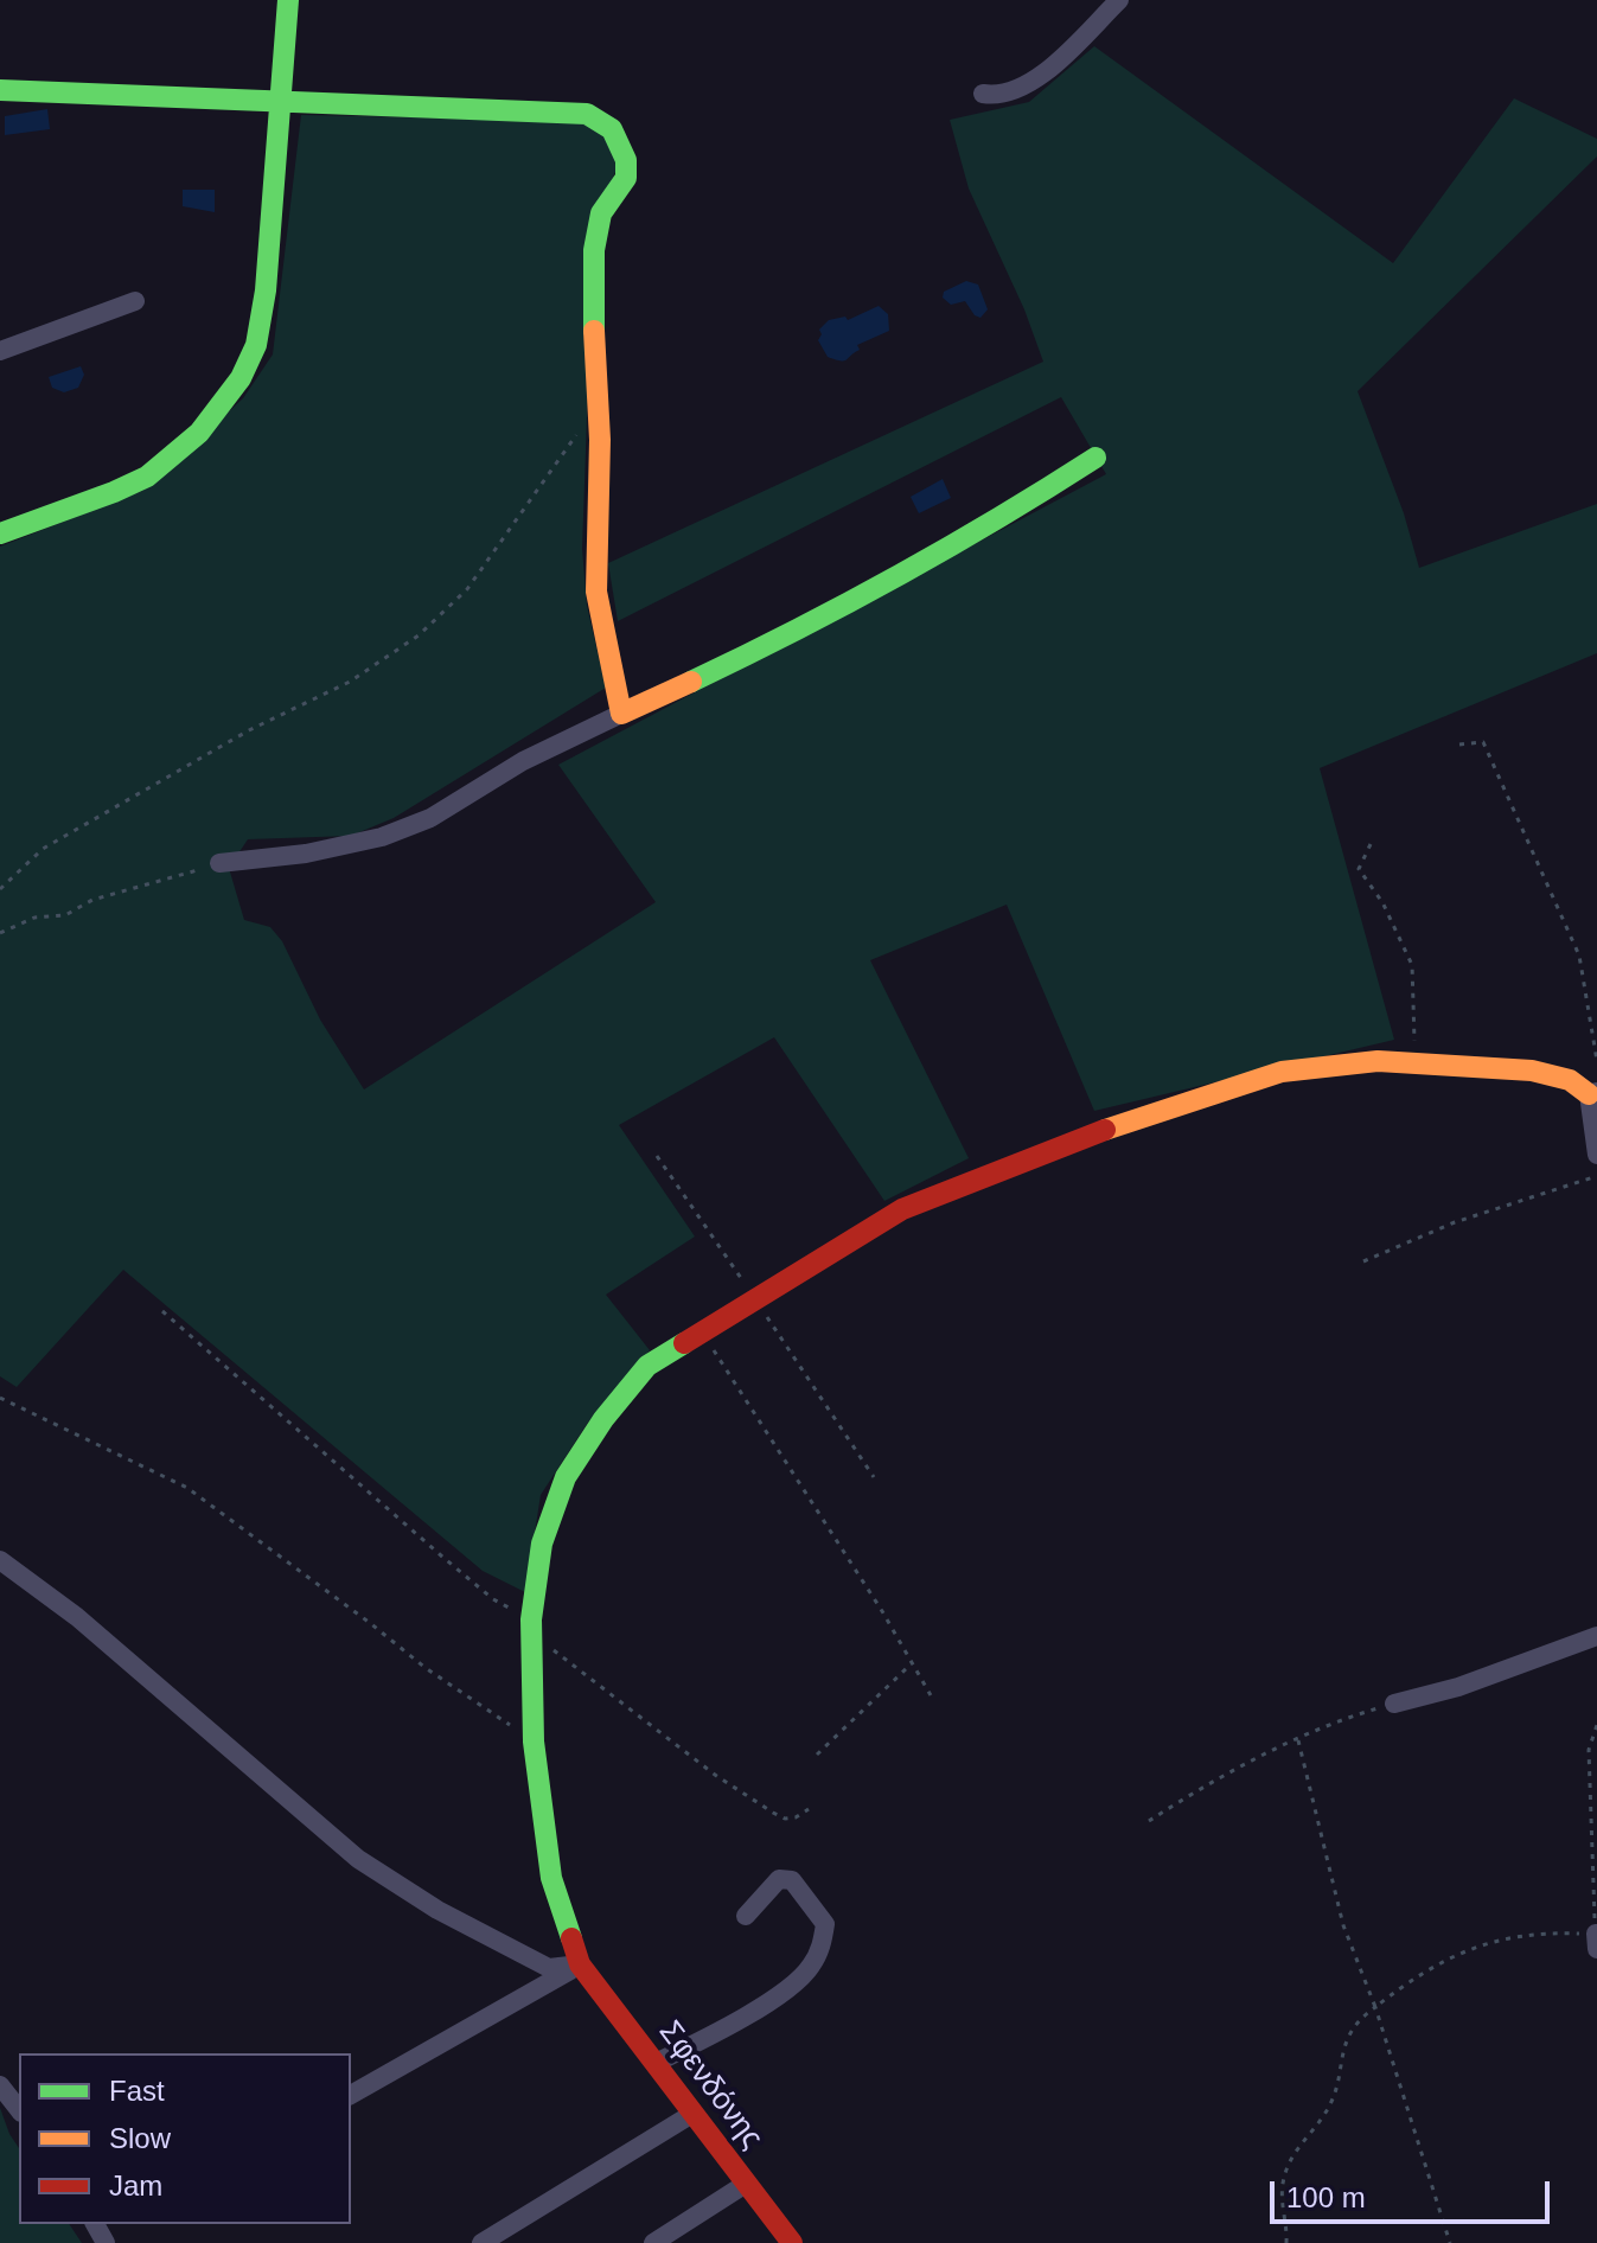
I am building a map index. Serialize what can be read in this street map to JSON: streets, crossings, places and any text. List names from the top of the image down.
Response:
{
  "streets": {
    "street": ["Σφενδόνης"]
  },
  "legend": ["Fast", "Slow", "Jam"],
  "scale_bar": "100 m"
}
